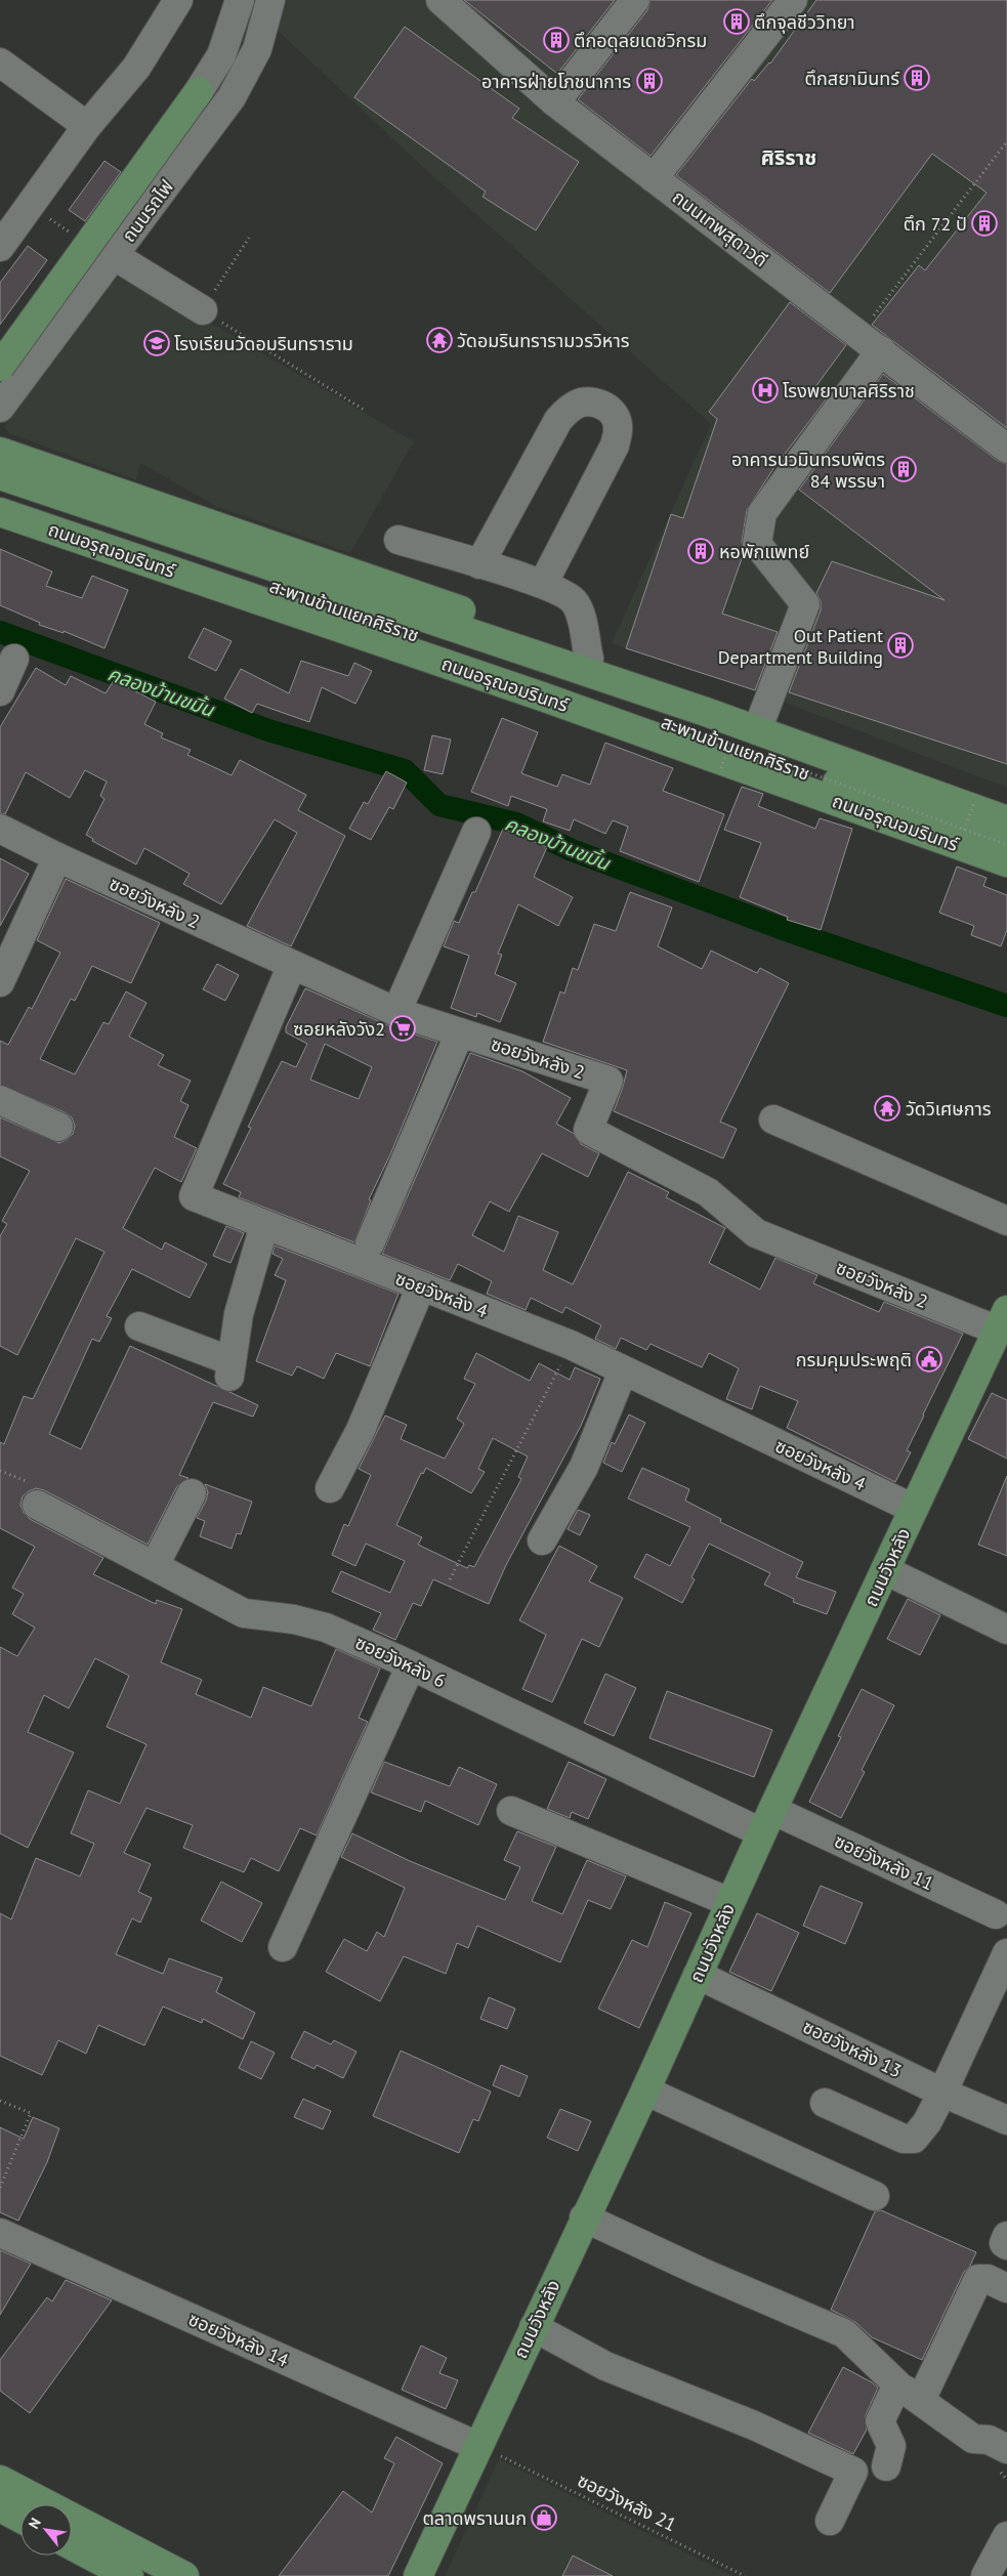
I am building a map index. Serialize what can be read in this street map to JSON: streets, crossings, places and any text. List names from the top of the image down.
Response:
{
  "streets": {
    "main road": ["ถนนอรุณอมรินทร์", "สะพานข้ามแยกศิริราช", "ถนนวังหลัง"],
    "street": [
      "ถนนรถไฟ",
      "ถนนเทพสุดาวดี",
      "ซอยวังหลัง 2",
      "ซอยวังหลัง 4",
      "ซอยวังหลัง 6",
      "ซอยวังหลัง 11",
      "ซอยวังหลัง 13",
      "ซอยวังหลัง 14"
    ],
    "path": ["ซอยวังหลัง 21"]
  },
  "crossings": [
    ["ซอยวังหลัง 2", "ซอยวังหลัง 4"],
    ["ซอยวังหลัง 2", "ถนนวังหลัง"],
    ["ซอยวังหลัง 4", "ถนนวังหลัง"],
    ["ถนนวังหลัง", "ซอยวังหลัง 6"],
    ["ถนนวังหลัง", "ซอยวังหลัง 11"],
    ["ถนนวังหลัง", "ซอยวังหลัง 13"],
    ["ถนนวังหลัง", "ซอยวังหลัง 14"],
    ["ถนนวังหลัง", "ซอยวังหลัง 21"],
    ["ซอยวังหลัง 6", "ซอยวังหลัง 11"],
    ["ซอยวังหลัง 14", "ซอยวังหลัง 21"]
  ],
  "districts": ["ศิริราช"],
  "water": ["คลองบ้านขมิ้น"],
  "places": {
    "building": [
      "ตึกจุลชีววิทยา",
      "ตึกอดุลยเดชวิกรม",
      "ตึกสยามินทร์",
      "อาคารฝ่ายโภชนาการ",
      "ตึก 72 ปั",
      "อาคารนวมินทรบพิตร 84 พรรษา",
      "หอพักแพทย์",
      "Out Patient Department Building"
    ],
    "temple": ["วัดอมรินทรารามวรวิหาร", "วัดวิเศษการ"],
    "school or university": ["โรงเรียนวัดอมรินทราราม"],
    "hospital": ["โรงพยาบาลศิริราช"],
    "supermarket": ["ซอยหลังวัง2"],
    "public building": ["กรมคุมประพฤติ"],
    "shop": ["ตลาดพรานนก"]
  },
  "north": "top left"
}
